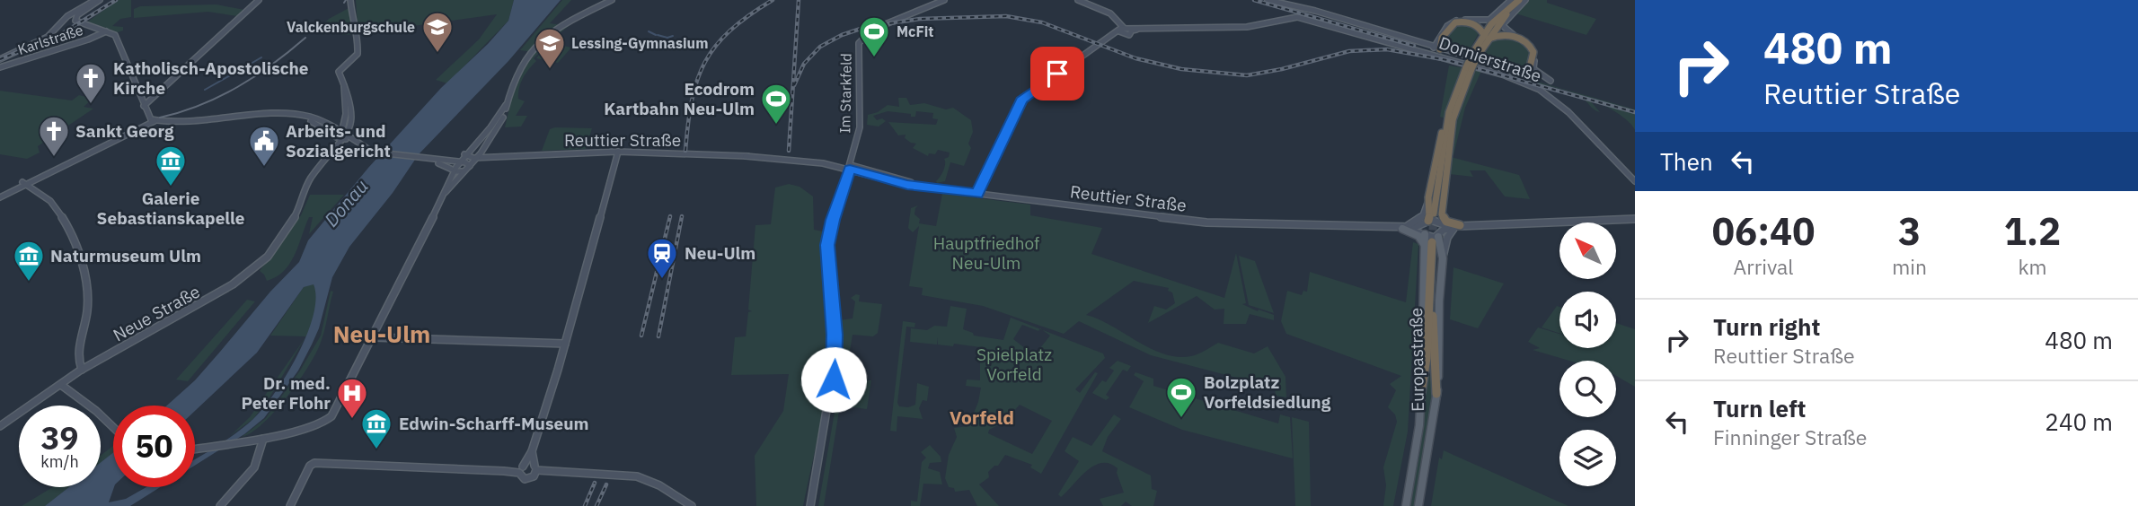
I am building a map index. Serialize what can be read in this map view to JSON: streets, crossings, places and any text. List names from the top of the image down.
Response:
{
  "streets": {
    "highway": ["Europastraße"],
    "street": [
      "Karlstraße",
      "Dornierstraße",
      "Im Starkfeld",
      "Reuttier Straße",
      "Neue Straße"
    ]
  },
  "crossings": [
    ["Im Starkfeld", "Reuttier Straße"],
    ["Reuttier Straße", "Europastraße"]
  ],
  "districts": ["Neu-Ulm", "Vorfeld"],
  "water": ["Donau"],
  "parks": ["Hauptfriedhof Neu-Ulm", "Spielplatz Vorfeld"],
  "places": {
    "school or university": ["Valckenburgschule", "Lessing-Gymnasium"],
    "sports": ["McFit", "Ecodrom Kartbahn Neu-Ulm", "Bolzplatz Vorfeldsiedlung"],
    "church": ["Katholisch-Apostolische Kirche", "Sankt Georg"],
    "public building": ["Arbeits- und Sozialgericht"],
    "museum": ["Galerie Sebastianskapelle", "Naturmuseum Ulm", "Edwin-Scharff-Museum"],
    "station": ["Neu-Ulm"],
    "hospital": ["Dr. med. Peter Flohr"]
  },
  "north": "top left",
  "page": {
    "turn": ["480 m", "Reuttier Straße"],
    "then": "Then",
    "eta": [
      "06:40",
      "Arrival",
      "3",
      "min",
      "1.2",
      "km"
    ],
    "list": [
      {
        "name": "Turn right",
        "note": "Reuttier Straße",
        "value": "480 m"
      },
      {
        "name": "Turn left",
        "note": "Finninger Straße",
        "value": "240 m"
      }
    ],
    "speed": "39 km/h",
    "limit": "50"
  }
}
